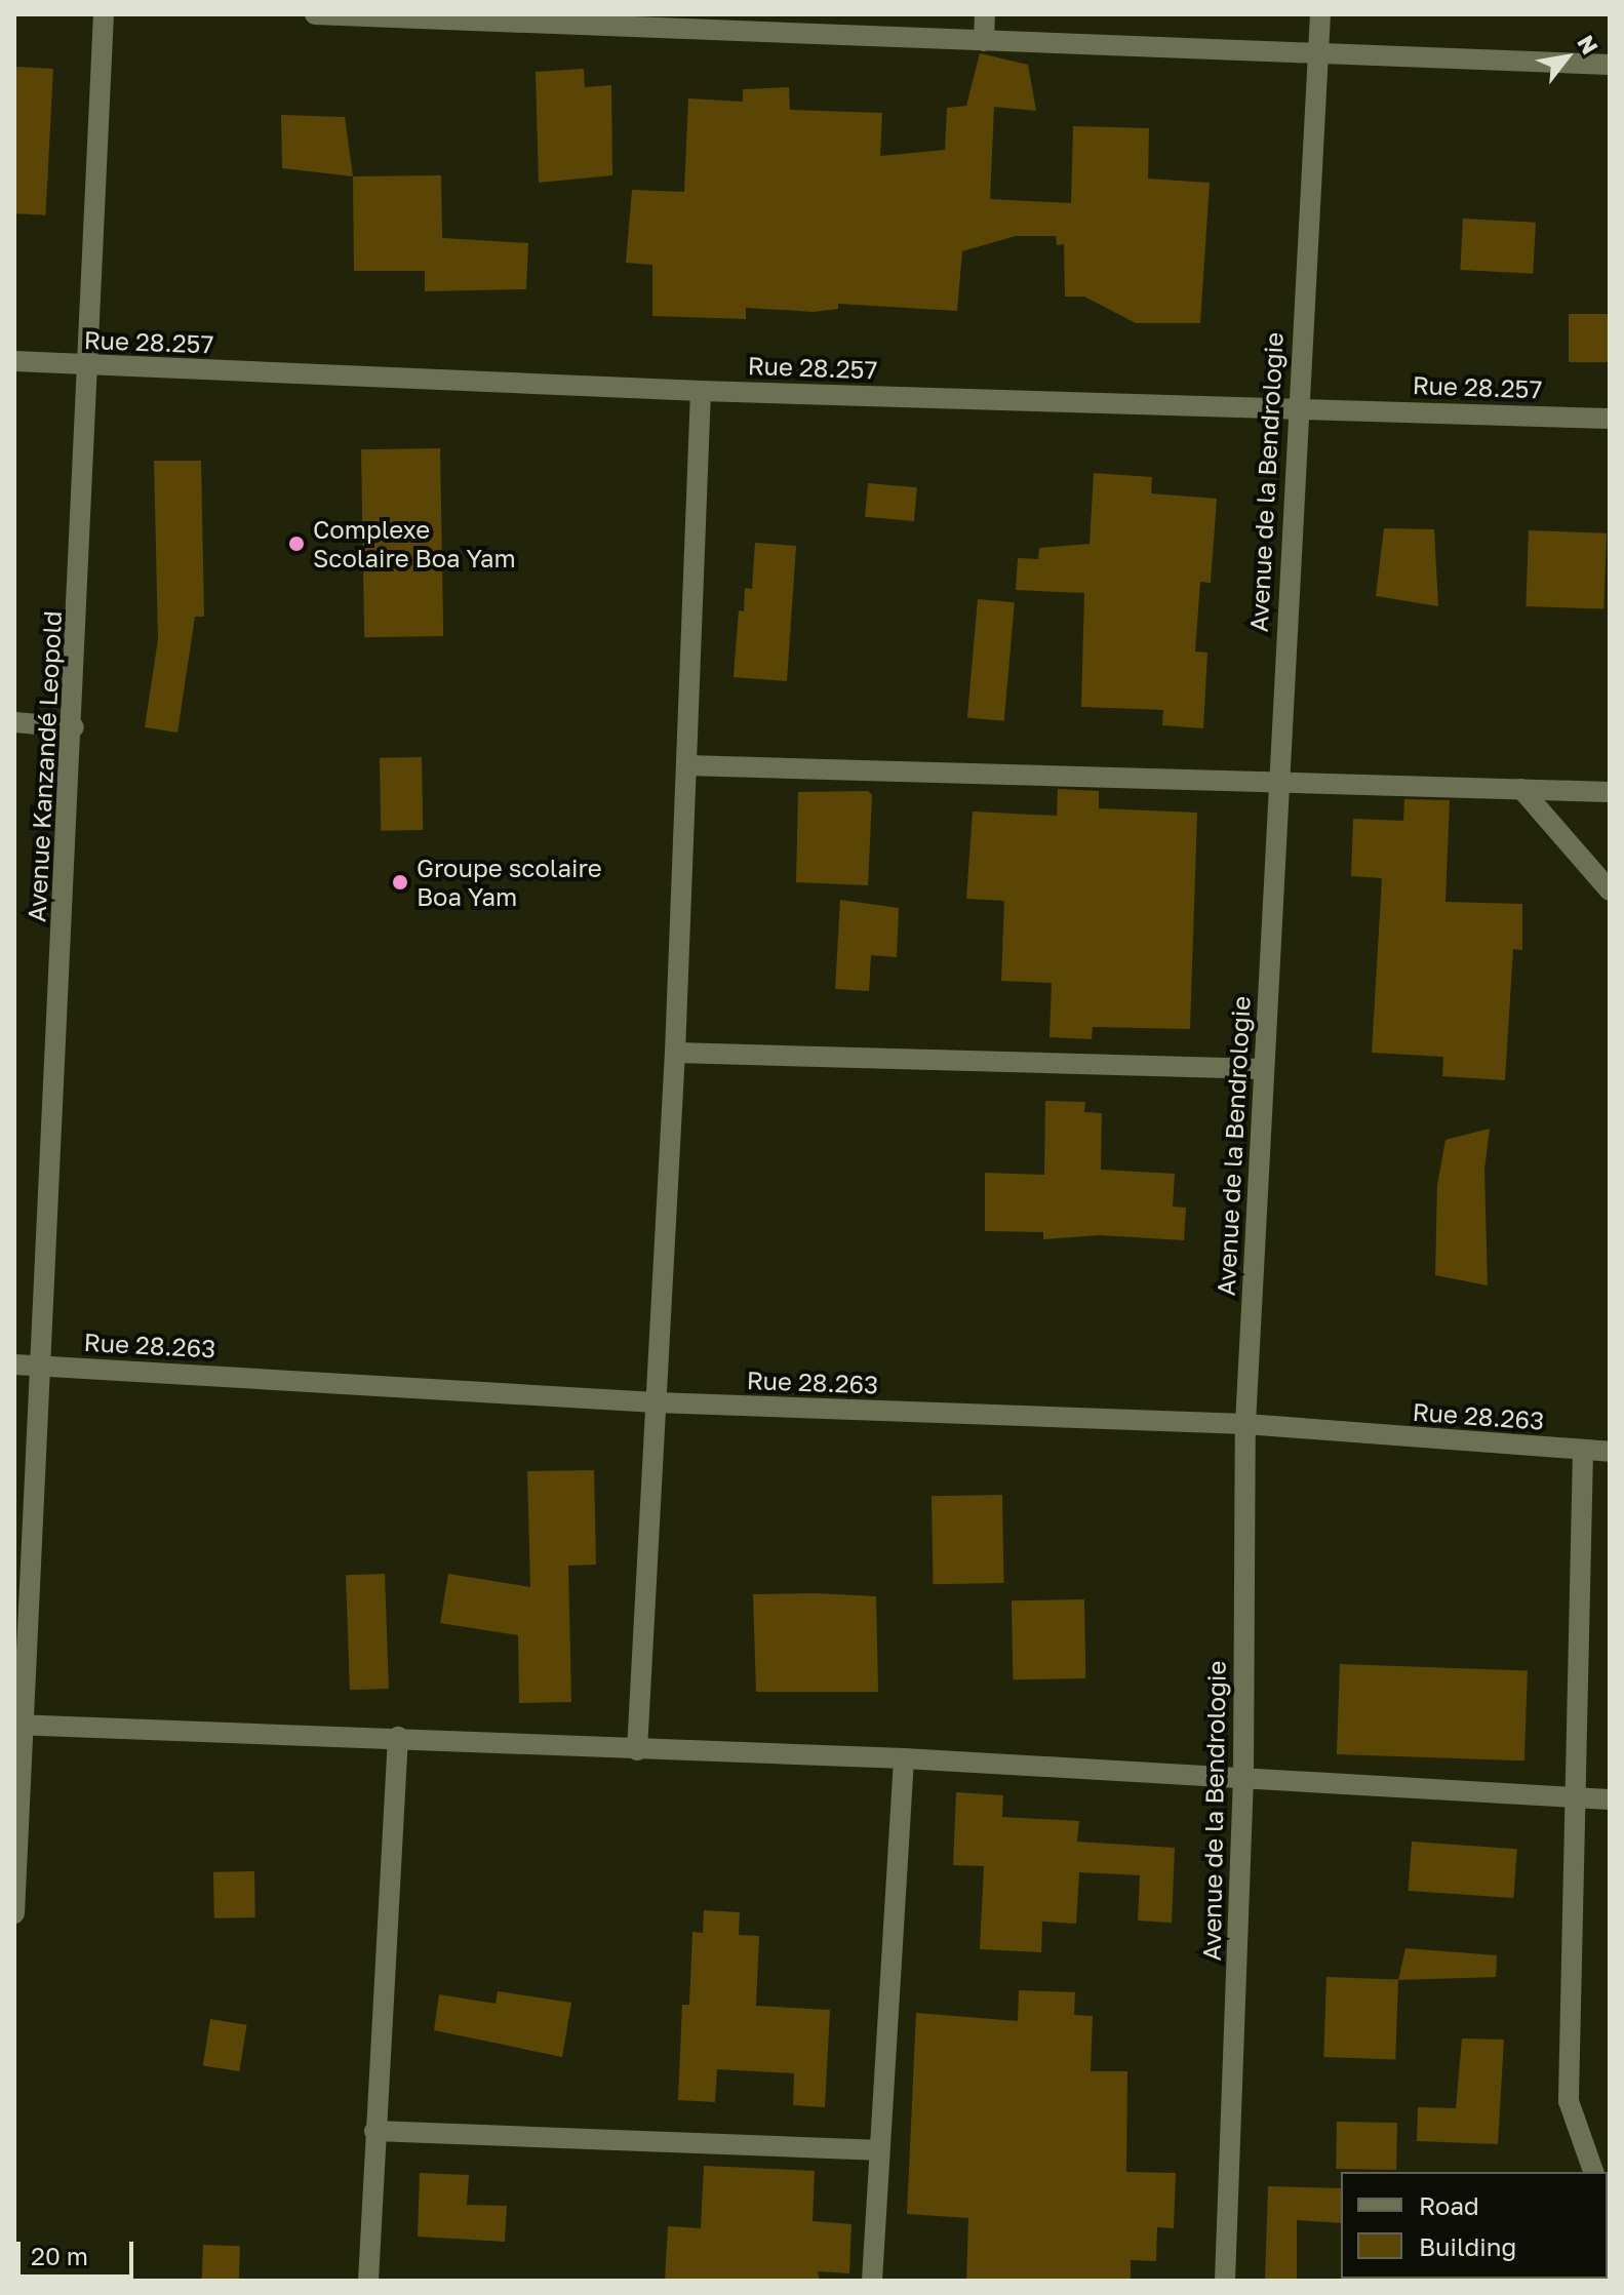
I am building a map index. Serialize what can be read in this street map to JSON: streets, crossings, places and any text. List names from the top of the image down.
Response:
{
  "streets": {
    "street": [
      "Rue 28.257",
      "Avenue de la Bendrologie",
      "Avenue Kanzandé Leopold",
      "Rue 28.263"
    ]
  },
  "crossings": [
    ["Rue 28.257", "Avenue de la Bendrologie"],
    ["Rue 28.257", "Avenue Kanzandé Leopold"],
    ["Avenue de la Bendrologie", "Rue 28.263"],
    ["Avenue Kanzandé Leopold", "Rue 28.263"]
  ],
  "places": ["Complexe Scolaire Boa Yam", "Groupe scolaire Boa Yam"],
  "legend": ["Road", "Building"],
  "scale_bar": "20 m",
  "north": "top right"
}
